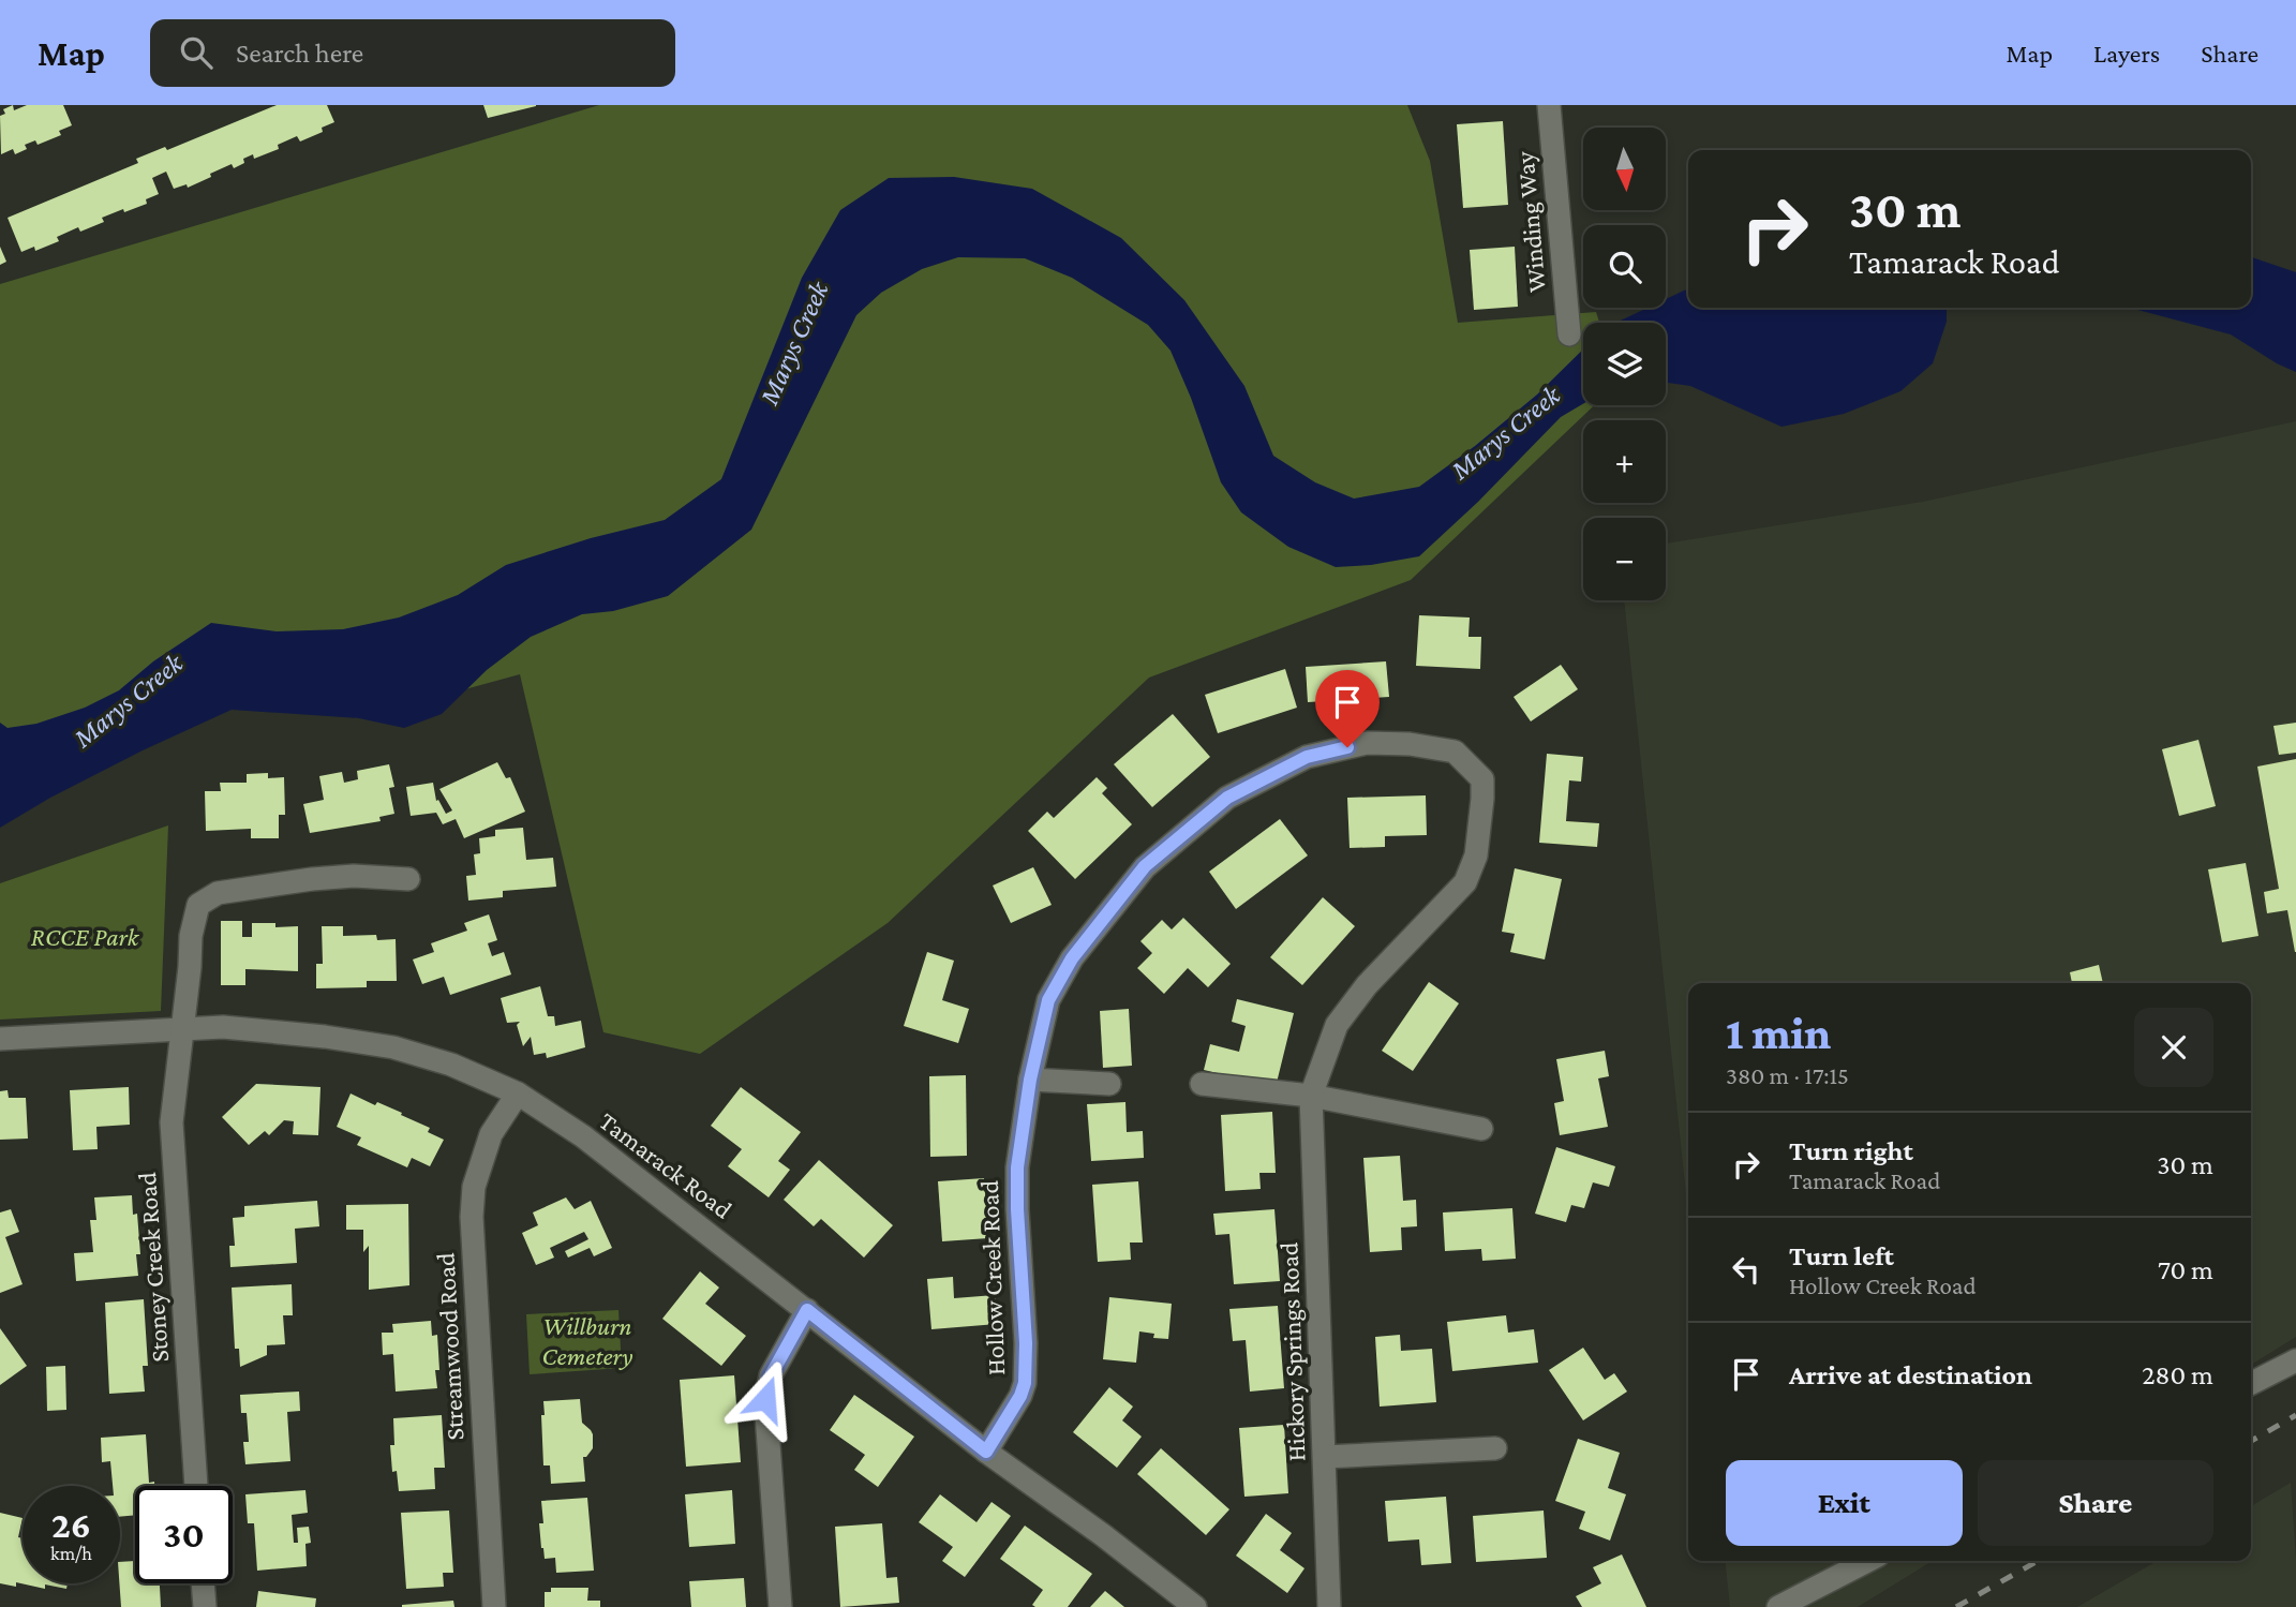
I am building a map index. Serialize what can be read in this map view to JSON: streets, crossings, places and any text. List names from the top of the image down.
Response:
{
  "streets": {
    "street": [
      "Winding Way",
      "Tamarack Road",
      "Stoney Creek Road",
      "Hollow Creek Road",
      "Streamwood Road",
      "Hickory Springs Road"
    ]
  },
  "crossings": [
    ["Tamarack Road", "Stoney Creek Road"],
    ["Tamarack Road", "Hollow Creek Road"],
    ["Tamarack Road", "Streamwood Road"],
    ["Hollow Creek Road", "Hickory Springs Road"]
  ],
  "water": ["Marys Creek"],
  "parks": ["RCCE Park", "Willburn Cemetery"],
  "north": "bottom",
  "page": {
    "header": "Map",
    "search": "Search here",
    "nav": ["Map", "Layers", "Share"],
    "map_buttons": ["+", "−"],
    "turn": ["30 m", "Tamarack Road"],
    "heading": ["1 min", "380 m · 17:15"],
    "list": [
      {
        "name": "Turn right",
        "note": "Tamarack Road",
        "value": "30 m"
      },
      {
        "name": "Turn left",
        "note": "Hollow Creek Road",
        "value": "70 m"
      },
      {
        "name": "Arrive at destination",
        "value": "280 m"
      }
    ],
    "buttons": ["Exit", "Share"],
    "speed": "26 km/h",
    "limit": "30"
  }
}
